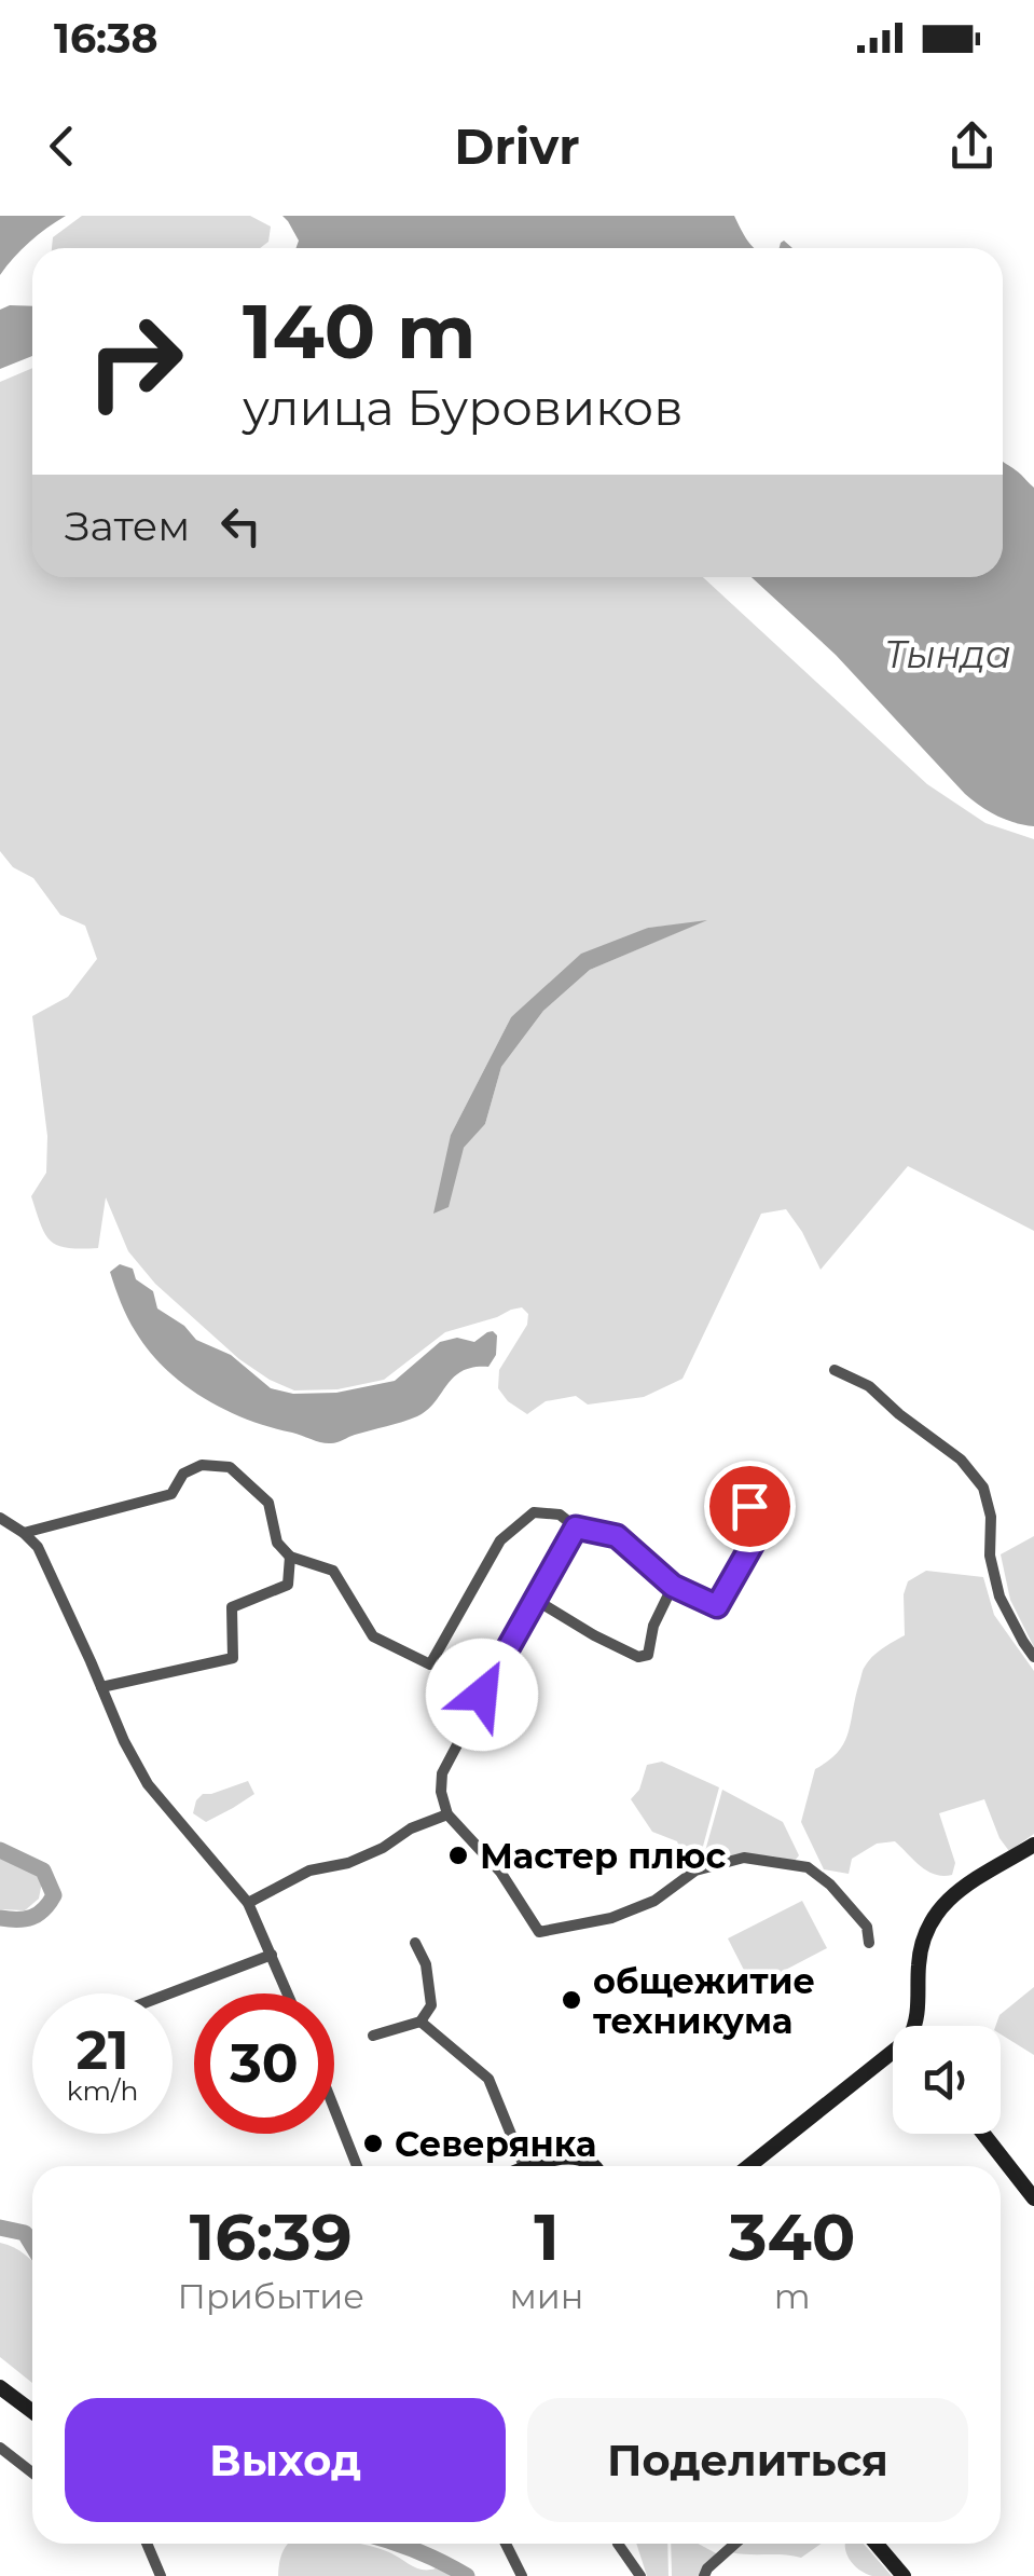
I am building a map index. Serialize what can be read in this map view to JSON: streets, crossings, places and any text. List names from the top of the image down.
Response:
{
  "water": ["Тында"],
  "places": ["Мастер плюс", "общежитие техникума", "Северянка"],
  "page": {
    "status": "16:38",
    "header": "Drivr",
    "turn": ["140 m", "улица Буровиков"],
    "then": "Затем",
    "speed": "21 km/h",
    "limit": "30",
    "eta": [
      "16:39",
      "Прибытие",
      "1",
      "мин",
      "340",
      "m"
    ],
    "buttons": ["Выход", "Поделиться"]
  }
}
